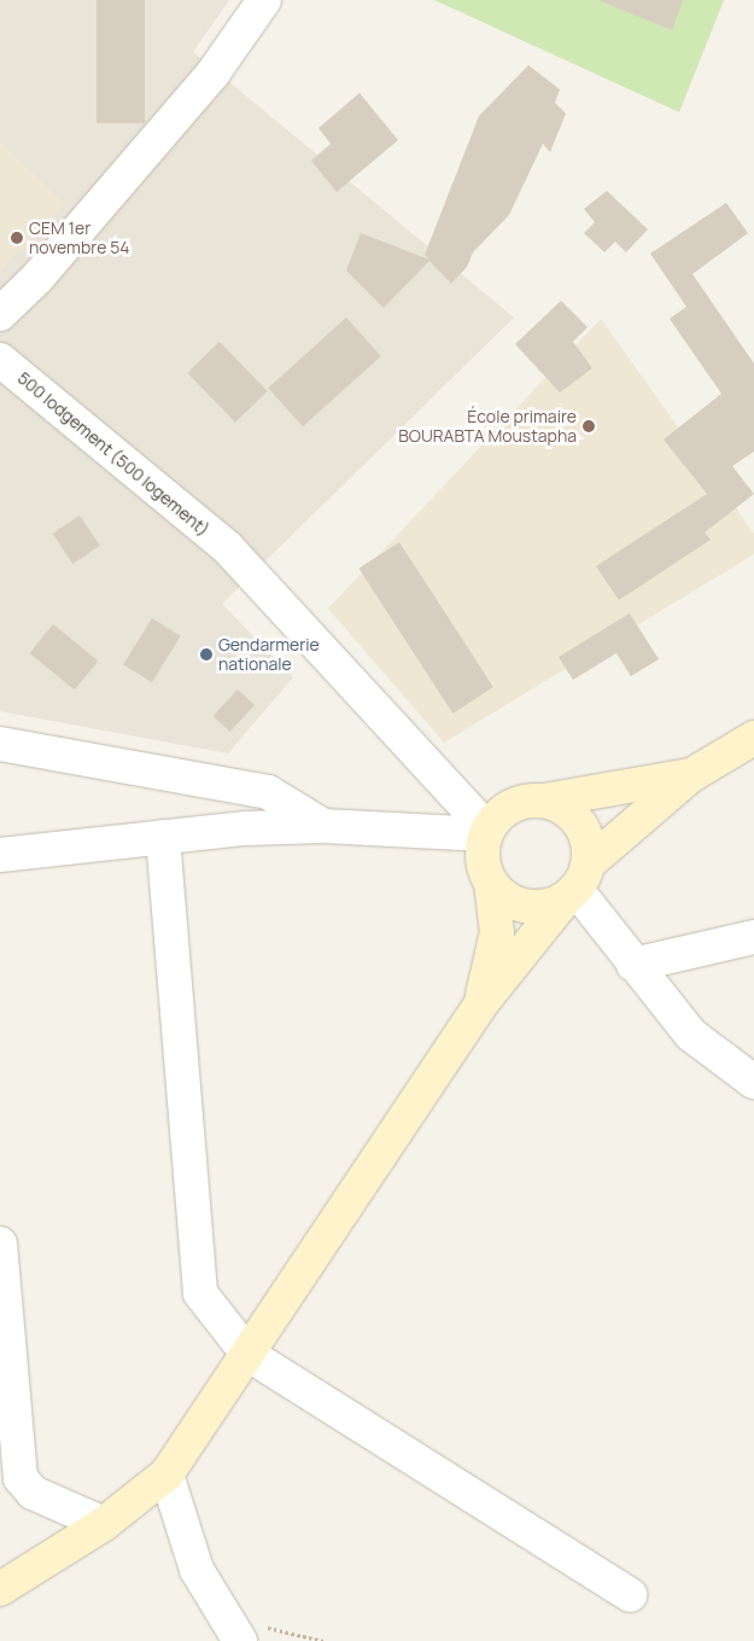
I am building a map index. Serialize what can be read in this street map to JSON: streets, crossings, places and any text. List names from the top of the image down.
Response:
{
  "streets": {
    "street": ["500 lodgement (500 logement)"]
  },
  "places": ["CEM 1er novembre 54", "École primaire BOURABTA Moustapha", "Gendarmerie nationale"]
}
